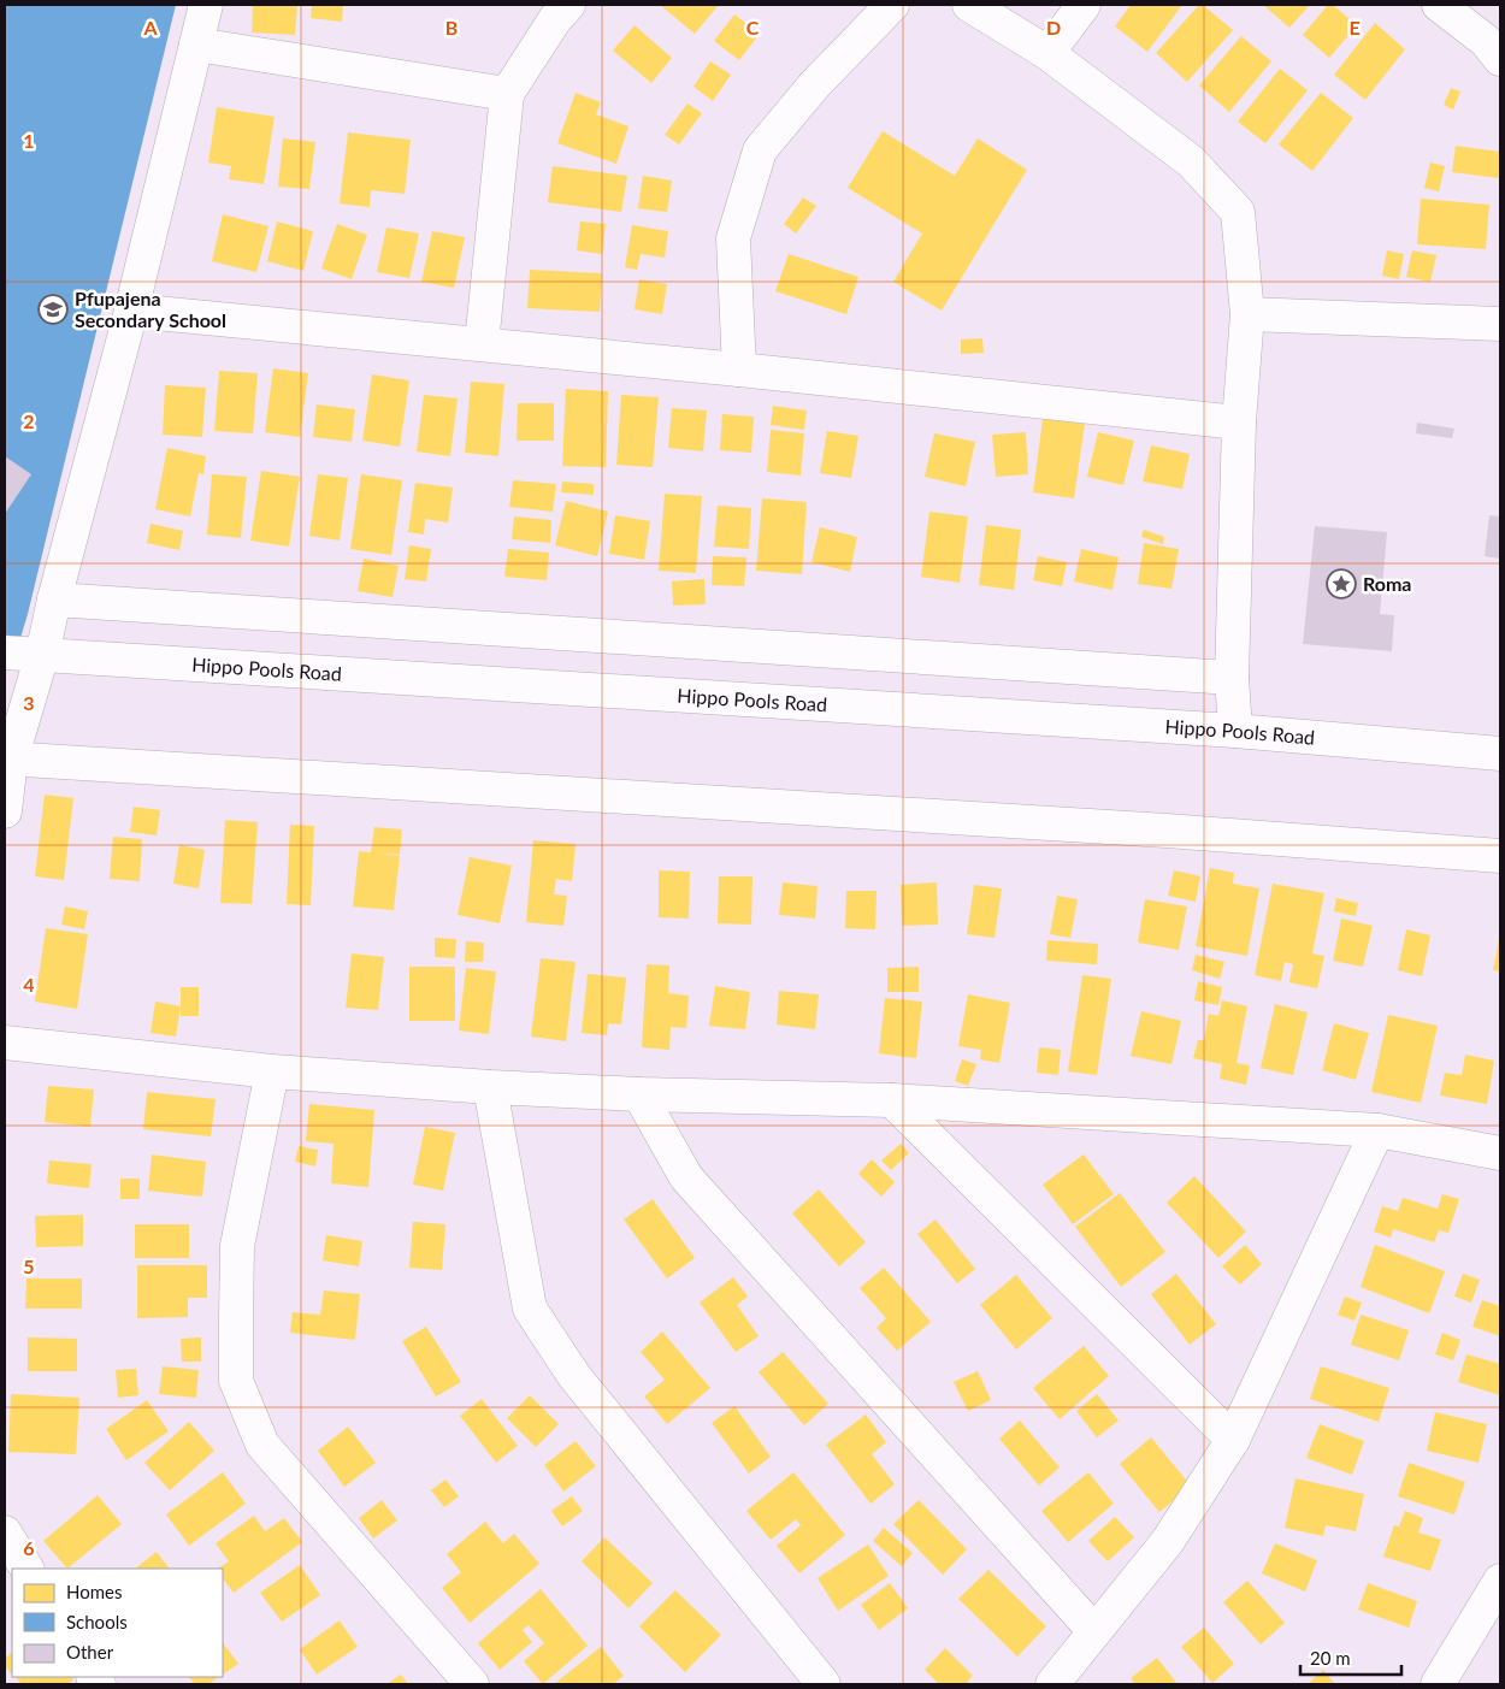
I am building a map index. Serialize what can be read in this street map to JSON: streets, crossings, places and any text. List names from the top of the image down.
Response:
{
  "streets": {
    "street": ["Hippo Pools Road"]
  },
  "places": {
    "school or university": ["Pfupajena Secondary School"],
    "place": ["Roma"]
  },
  "legend": ["Homes", "Schools", "Other"],
  "scale_bar": "20 m",
  "grid": {
    "columns": [
      "A",
      "B",
      "C",
      "D",
      "E"
    ],
    "rows": [
      "1",
      "2",
      "3",
      "4",
      "5",
      "6"
    ]
  }
}
